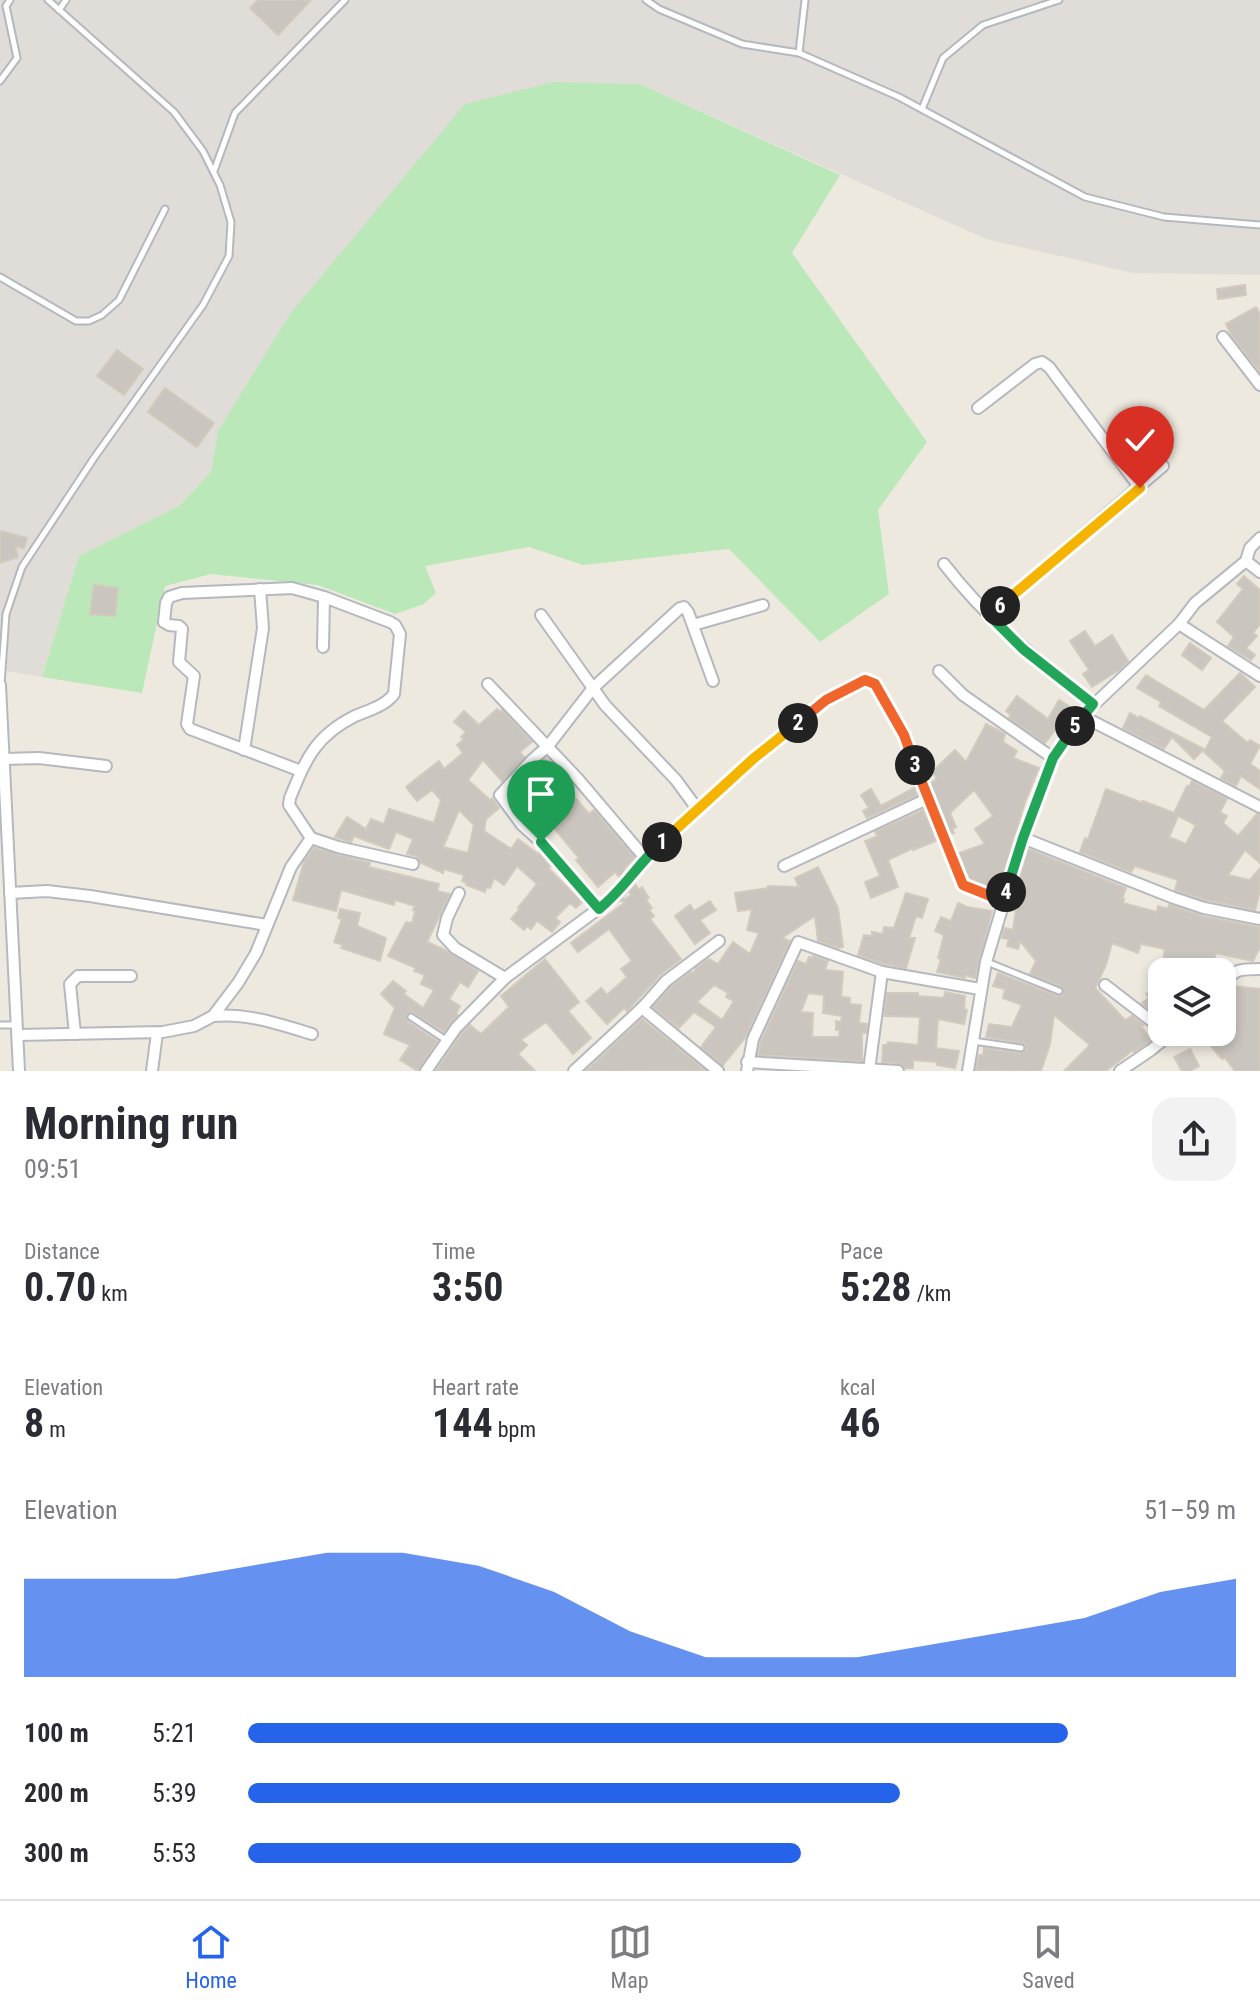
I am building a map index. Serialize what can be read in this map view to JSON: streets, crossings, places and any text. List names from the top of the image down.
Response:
{
  "page": {
    "pins": [
      "6",
      "2",
      "5",
      "3",
      "1",
      "4"
    ],
    "heading": ["Morning run", "09:51"],
    "stats": [
      ["Distance", "0.70 km"],
      ["Time", "3:50"],
      ["Pace", "5:28 /km"],
      ["Elevation", "8 m"],
      ["Heart rate", "144 bpm"],
      ["kcal", "46"]
    ],
    "chart": ["Elevation", "51–59 m"],
    "list": [
      {
        "name": "100 m",
        "note": "5:21"
      },
      {
        "name": "200 m",
        "note": "5:39"
      },
      {
        "name": "300 m",
        "note": "5:53"
      }
    ],
    "tabs": ["Home", "Map", "Saved"]
  }
}
